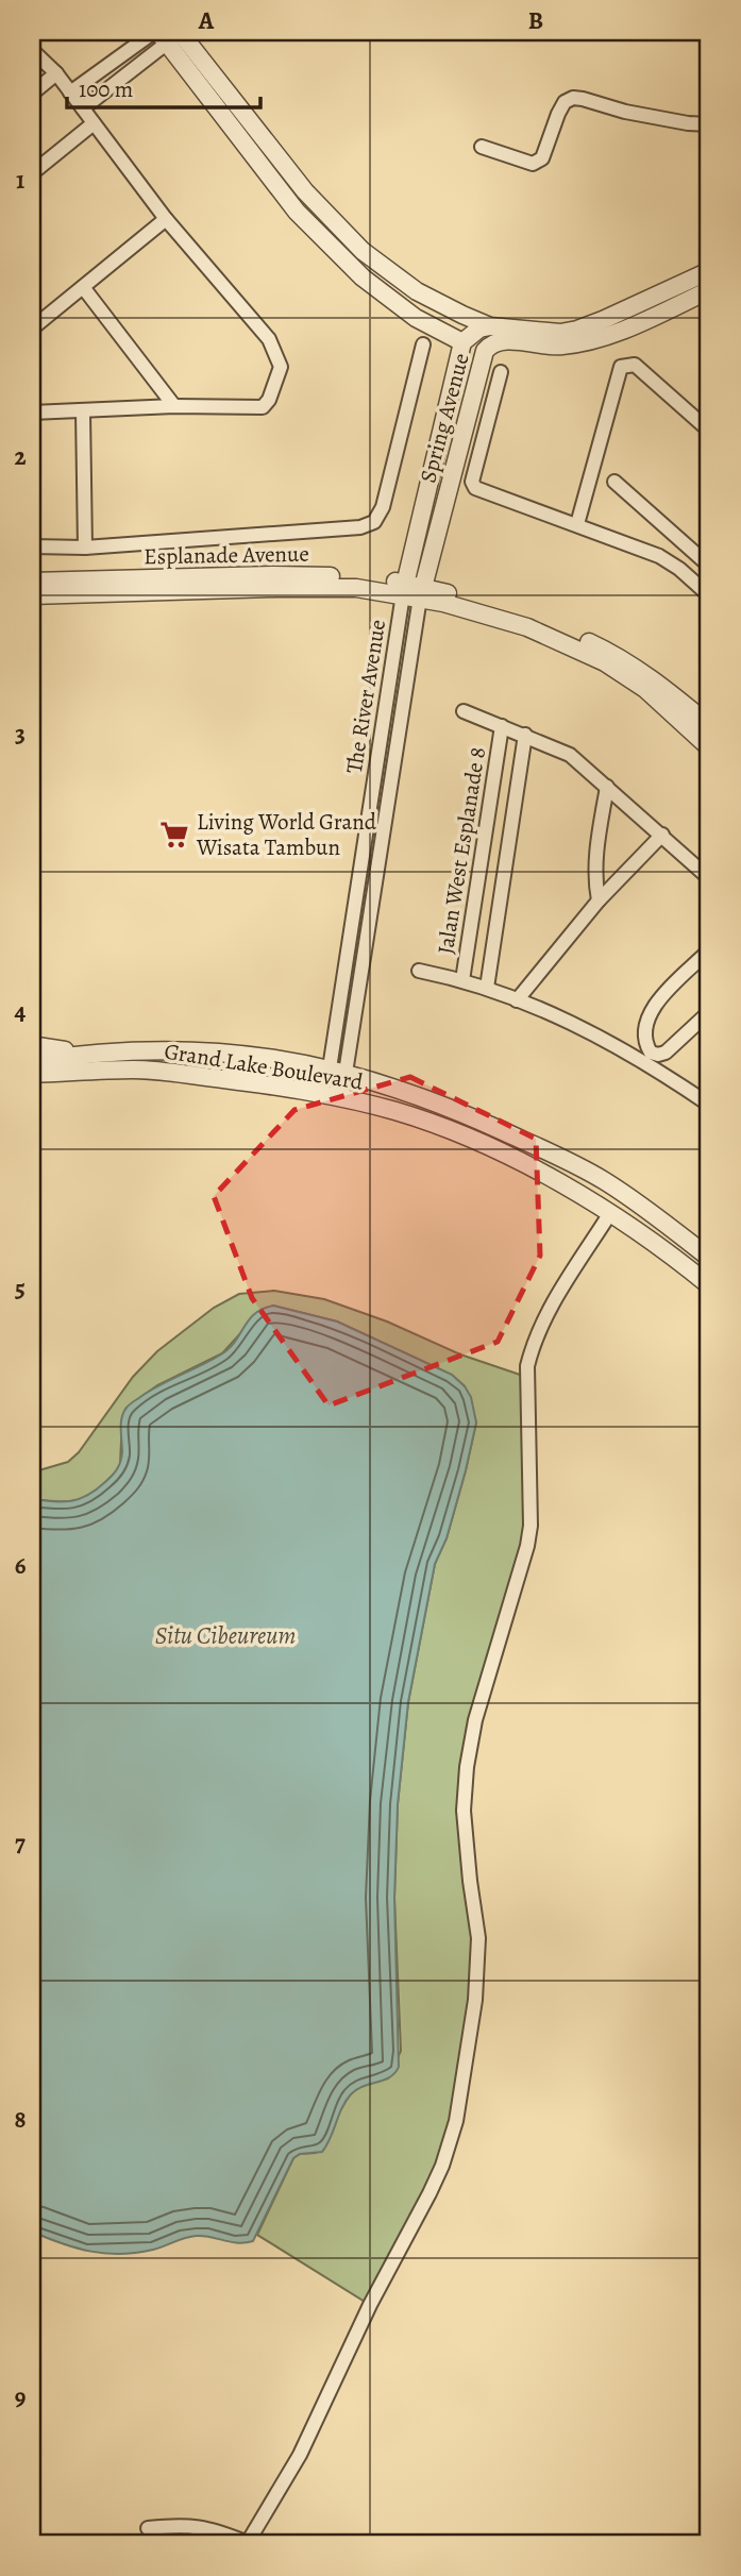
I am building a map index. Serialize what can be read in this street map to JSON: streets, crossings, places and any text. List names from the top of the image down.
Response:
{
  "streets": {
    "street": [
      "Spring Avenue",
      "Esplanade Avenue",
      "The River Avenue",
      "Jalan West Esplanade 8",
      "Grand Lake Boulevard"
    ]
  },
  "crossings": [
    ["Spring Avenue", "Esplanade Avenue"],
    ["Spring Avenue", "The River Avenue"],
    ["Esplanade Avenue", "The River Avenue"],
    ["The River Avenue", "Grand Lake Boulevard"]
  ],
  "water": ["Situ Cibeureum"],
  "places": {
    "supermarket": ["Living World Grand Wisata Tambun"]
  },
  "scale_bar": "100 m",
  "grid": {
    "columns": ["A", "B"],
    "rows": [
      "1",
      "2",
      "3",
      "4",
      "5",
      "6",
      "7",
      "8",
      "9"
    ]
  }
}
